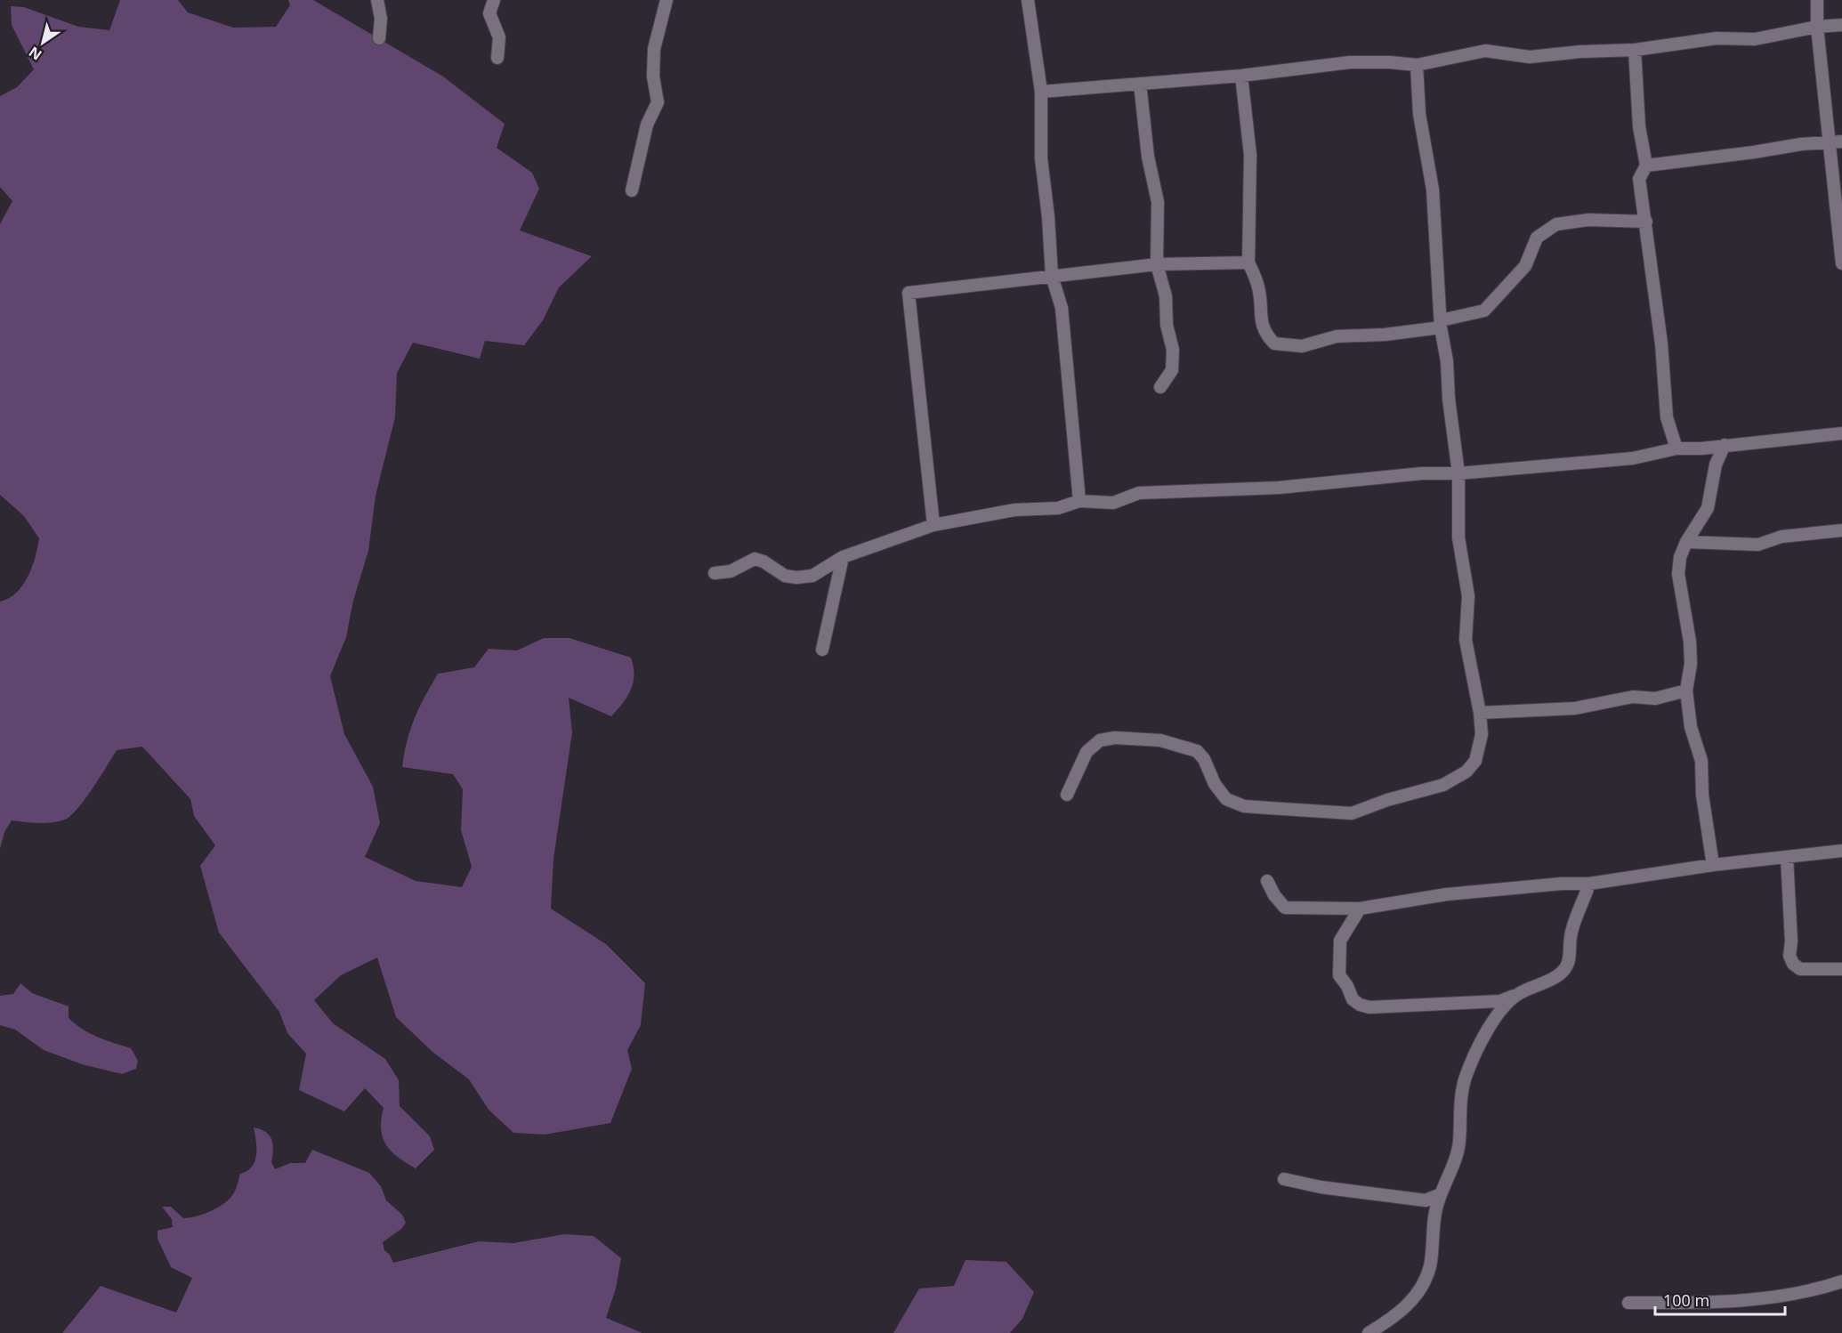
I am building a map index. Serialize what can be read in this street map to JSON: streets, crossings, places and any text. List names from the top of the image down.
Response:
{
  "scale_bar": "100 m",
  "north": "bottom left"
}
